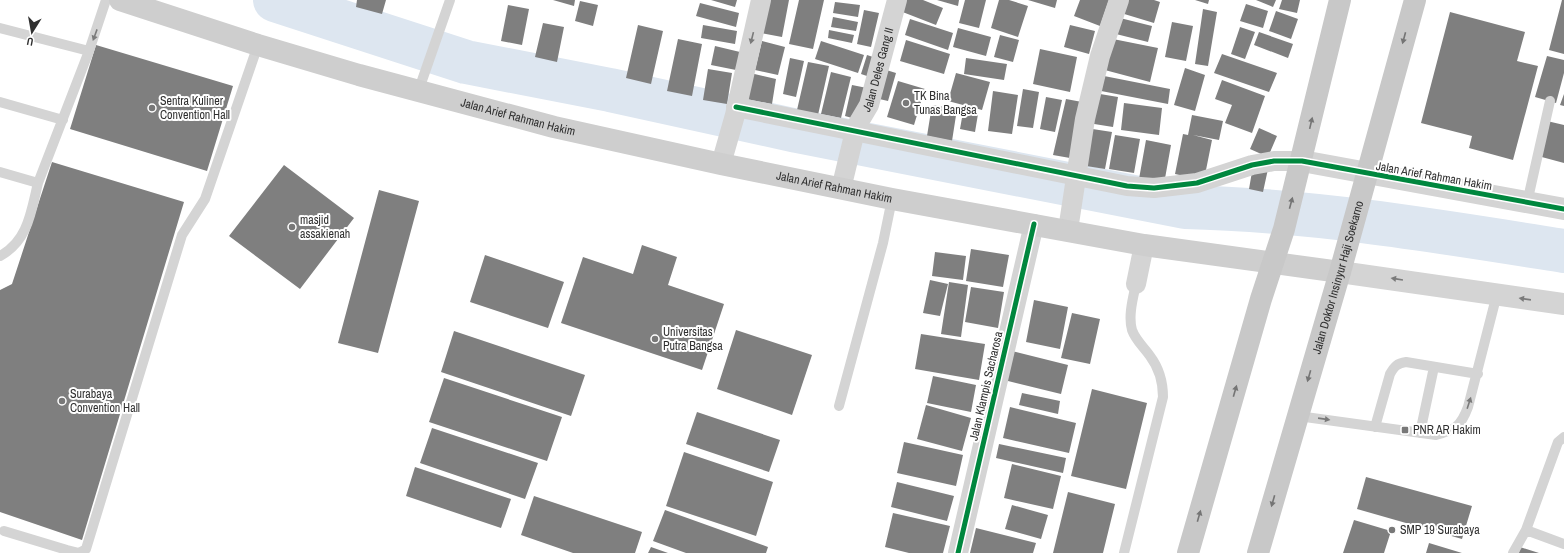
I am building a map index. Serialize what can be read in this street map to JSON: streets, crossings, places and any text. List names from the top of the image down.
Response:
{
  "streets": {
    "main road": ["Jalan Arief Rahman Hakim", "Jalan Doktor Insinyur Haji Soekarno"],
    "street": ["Jalan Deles Gang II", "Jalan Klampis Sacharosa"]
  },
  "crossings": [
    ["Jalan Deles Gang II", "Jalan Arief Rahman Hakim"],
    ["Jalan Arief Rahman Hakim", "Jalan Doktor Insinyur Haji Soekarno"],
    ["Jalan Arief Rahman Hakim", "Jalan Klampis Sacharosa"]
  ],
  "places": {
    "other": [
      "TK Bina Tunas Bangsa",
      "Sentra Kuliner Convention Hall",
      "masjid assakienah",
      "Universitas Putra Bangsa",
      "Surabaya Convention Hall",
      "SMP 19 Surabaya"
    ],
    "transit": ["PNR AR Hakim"]
  },
  "north": "bottom"
}
